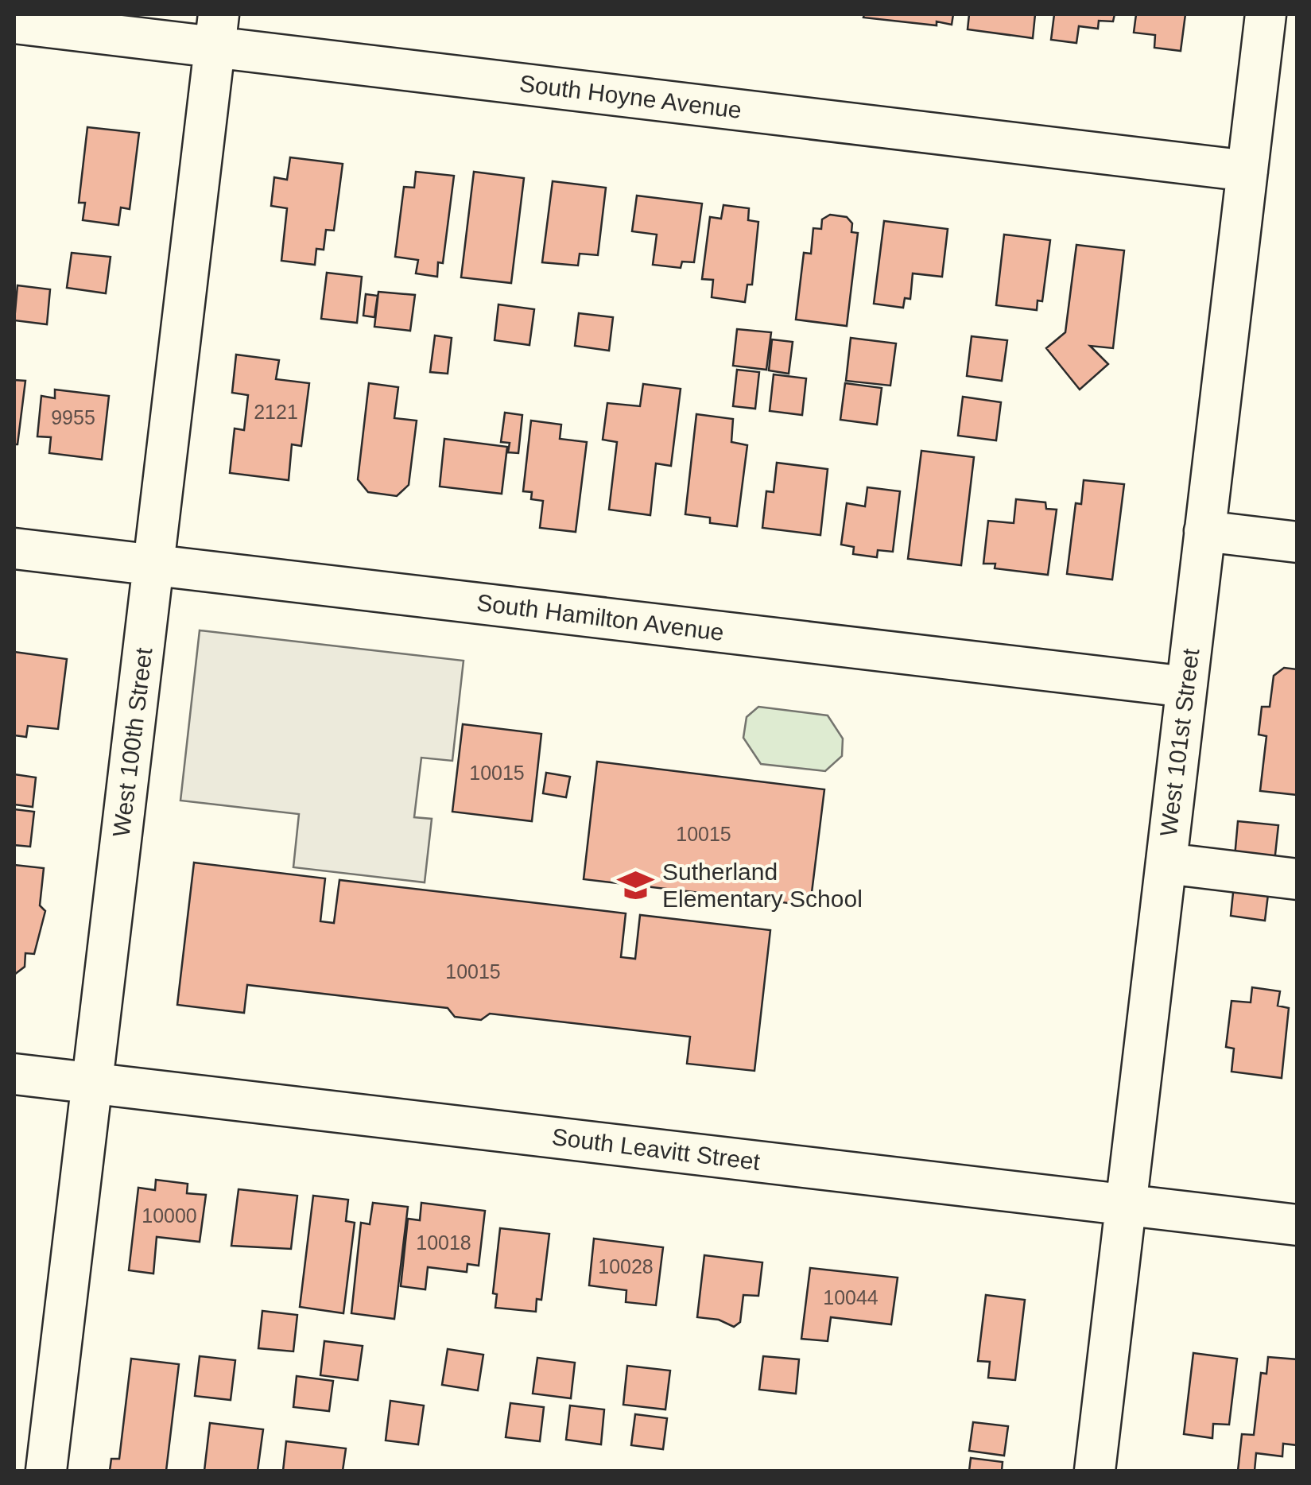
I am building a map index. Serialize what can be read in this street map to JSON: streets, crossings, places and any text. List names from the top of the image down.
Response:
{
  "streets": {
    "street": [
      "South Hoyne Avenue",
      "South Hamilton Avenue",
      "West 100th Street",
      "West 101st Street",
      "South Leavitt Street"
    ]
  },
  "crossings": [
    ["South Hoyne Avenue", "West 100th Street"],
    ["South Hoyne Avenue", "West 101st Street"],
    ["South Hamilton Avenue", "West 100th Street"],
    ["South Hamilton Avenue", "West 101st Street"],
    ["West 100th Street", "South Leavitt Street"],
    ["West 101st Street", "South Leavitt Street"]
  ],
  "places": {
    "school or university": ["Sutherland Elementary School"]
  },
  "house_numbers": [
    "2121",
    "9955",
    "10015",
    "10015",
    "10015",
    "10000",
    "10018",
    "10028",
    "10044"
  ]
}
